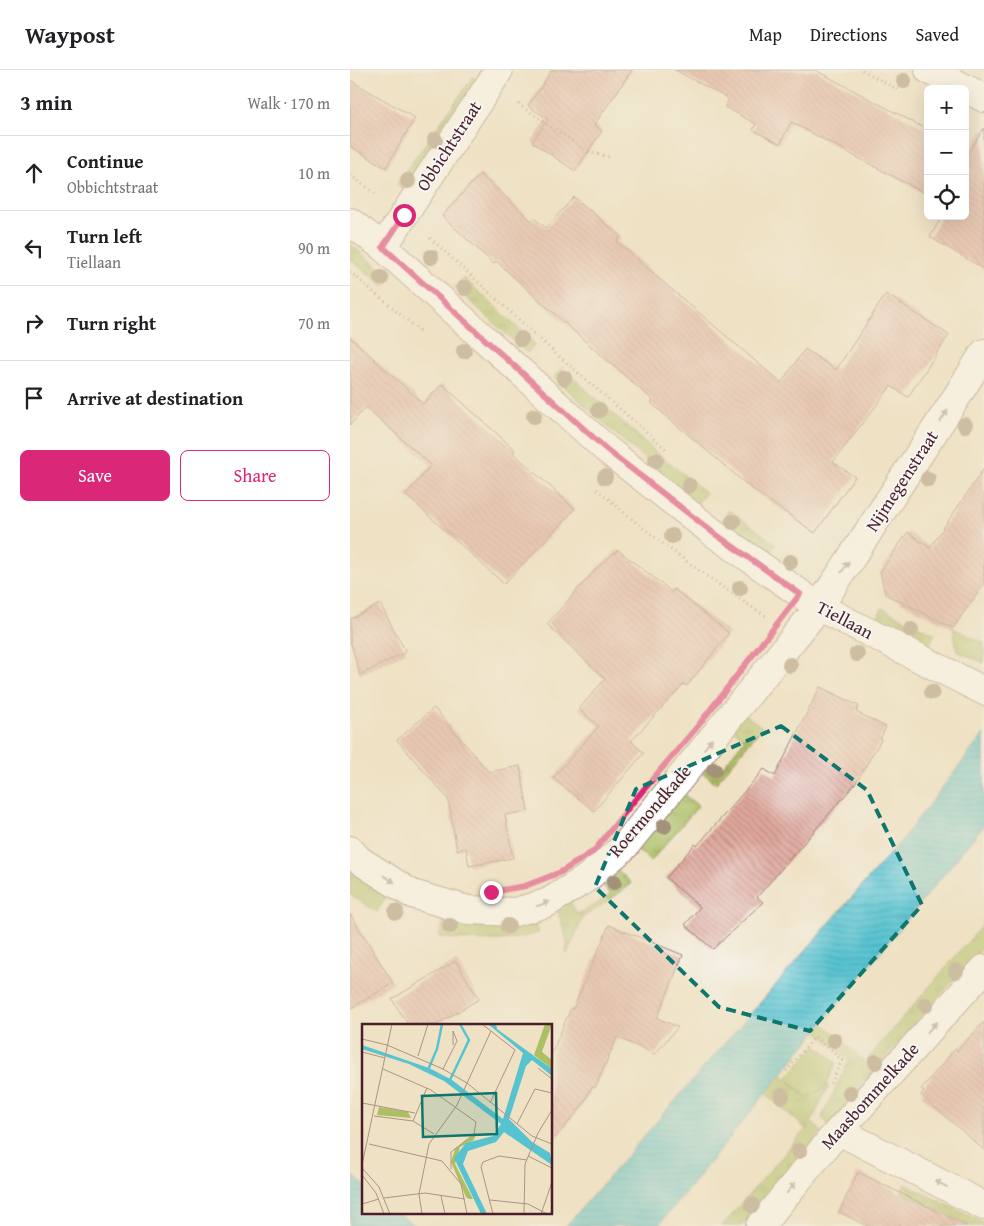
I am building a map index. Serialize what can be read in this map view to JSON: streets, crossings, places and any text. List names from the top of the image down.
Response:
{
  "streets": {
    "street": [
      "Obbichtstraat",
      "Nijmegenstraat",
      "Tiellaan",
      "Roermondkade",
      "Maasbommelkade"
    ]
  },
  "crossings": [
    ["Obbichtstraat", "Tiellaan"],
    ["Nijmegenstraat", "Tiellaan"],
    ["Nijmegenstraat", "Roermondkade"],
    ["Tiellaan", "Roermondkade"]
  ],
  "one_way": ["Nijmegenstraat", "Roermondkade", "Maasbommelkade"],
  "page": {
    "header": "Waypost",
    "nav": ["Map", "Directions", "Saved"],
    "heading": ["3 min", "Walk · 170 m"],
    "map_buttons": ["+", "−"],
    "list": [
      ["Continue", "Obbichtstraat", "10 m"],
      ["Turn left", "Tiellaan", "90 m"],
      ["Turn right", "70 m"],
      "Arrive at destination"
    ],
    "buttons": ["Save", "Share"]
  }
}
